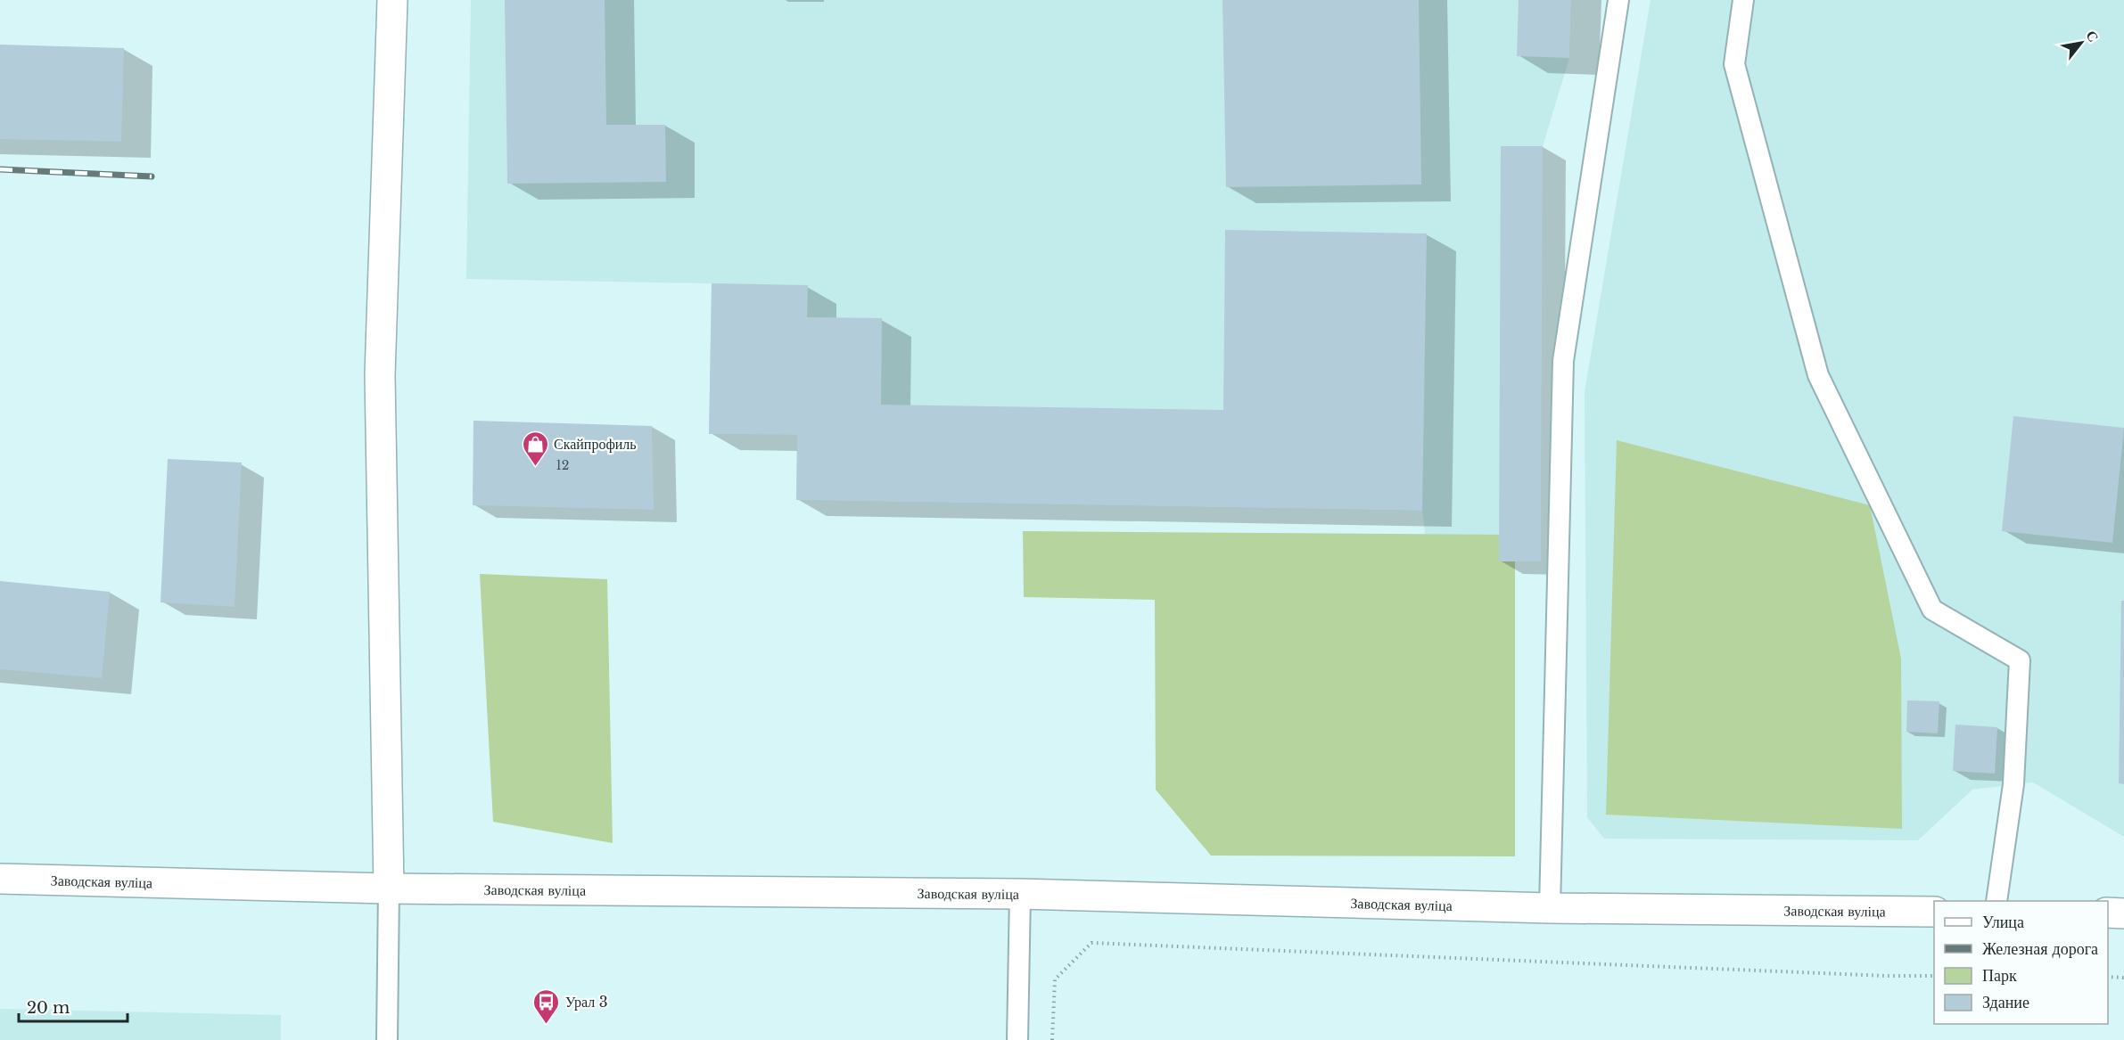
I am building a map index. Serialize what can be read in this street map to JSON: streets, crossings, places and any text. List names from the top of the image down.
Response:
{
  "streets": {
    "main road": ["Заводская вуліца"]
  },
  "places": {
    "shop": ["Скайпрофиль"],
    "bus stop": ["Урал 3"]
  },
  "house_numbers": ["12"],
  "legend": [
    "Улица",
    "Железная дорога",
    "Парк",
    "Здание"
  ],
  "scale_bar": "20 m",
  "north": "top right"
}
